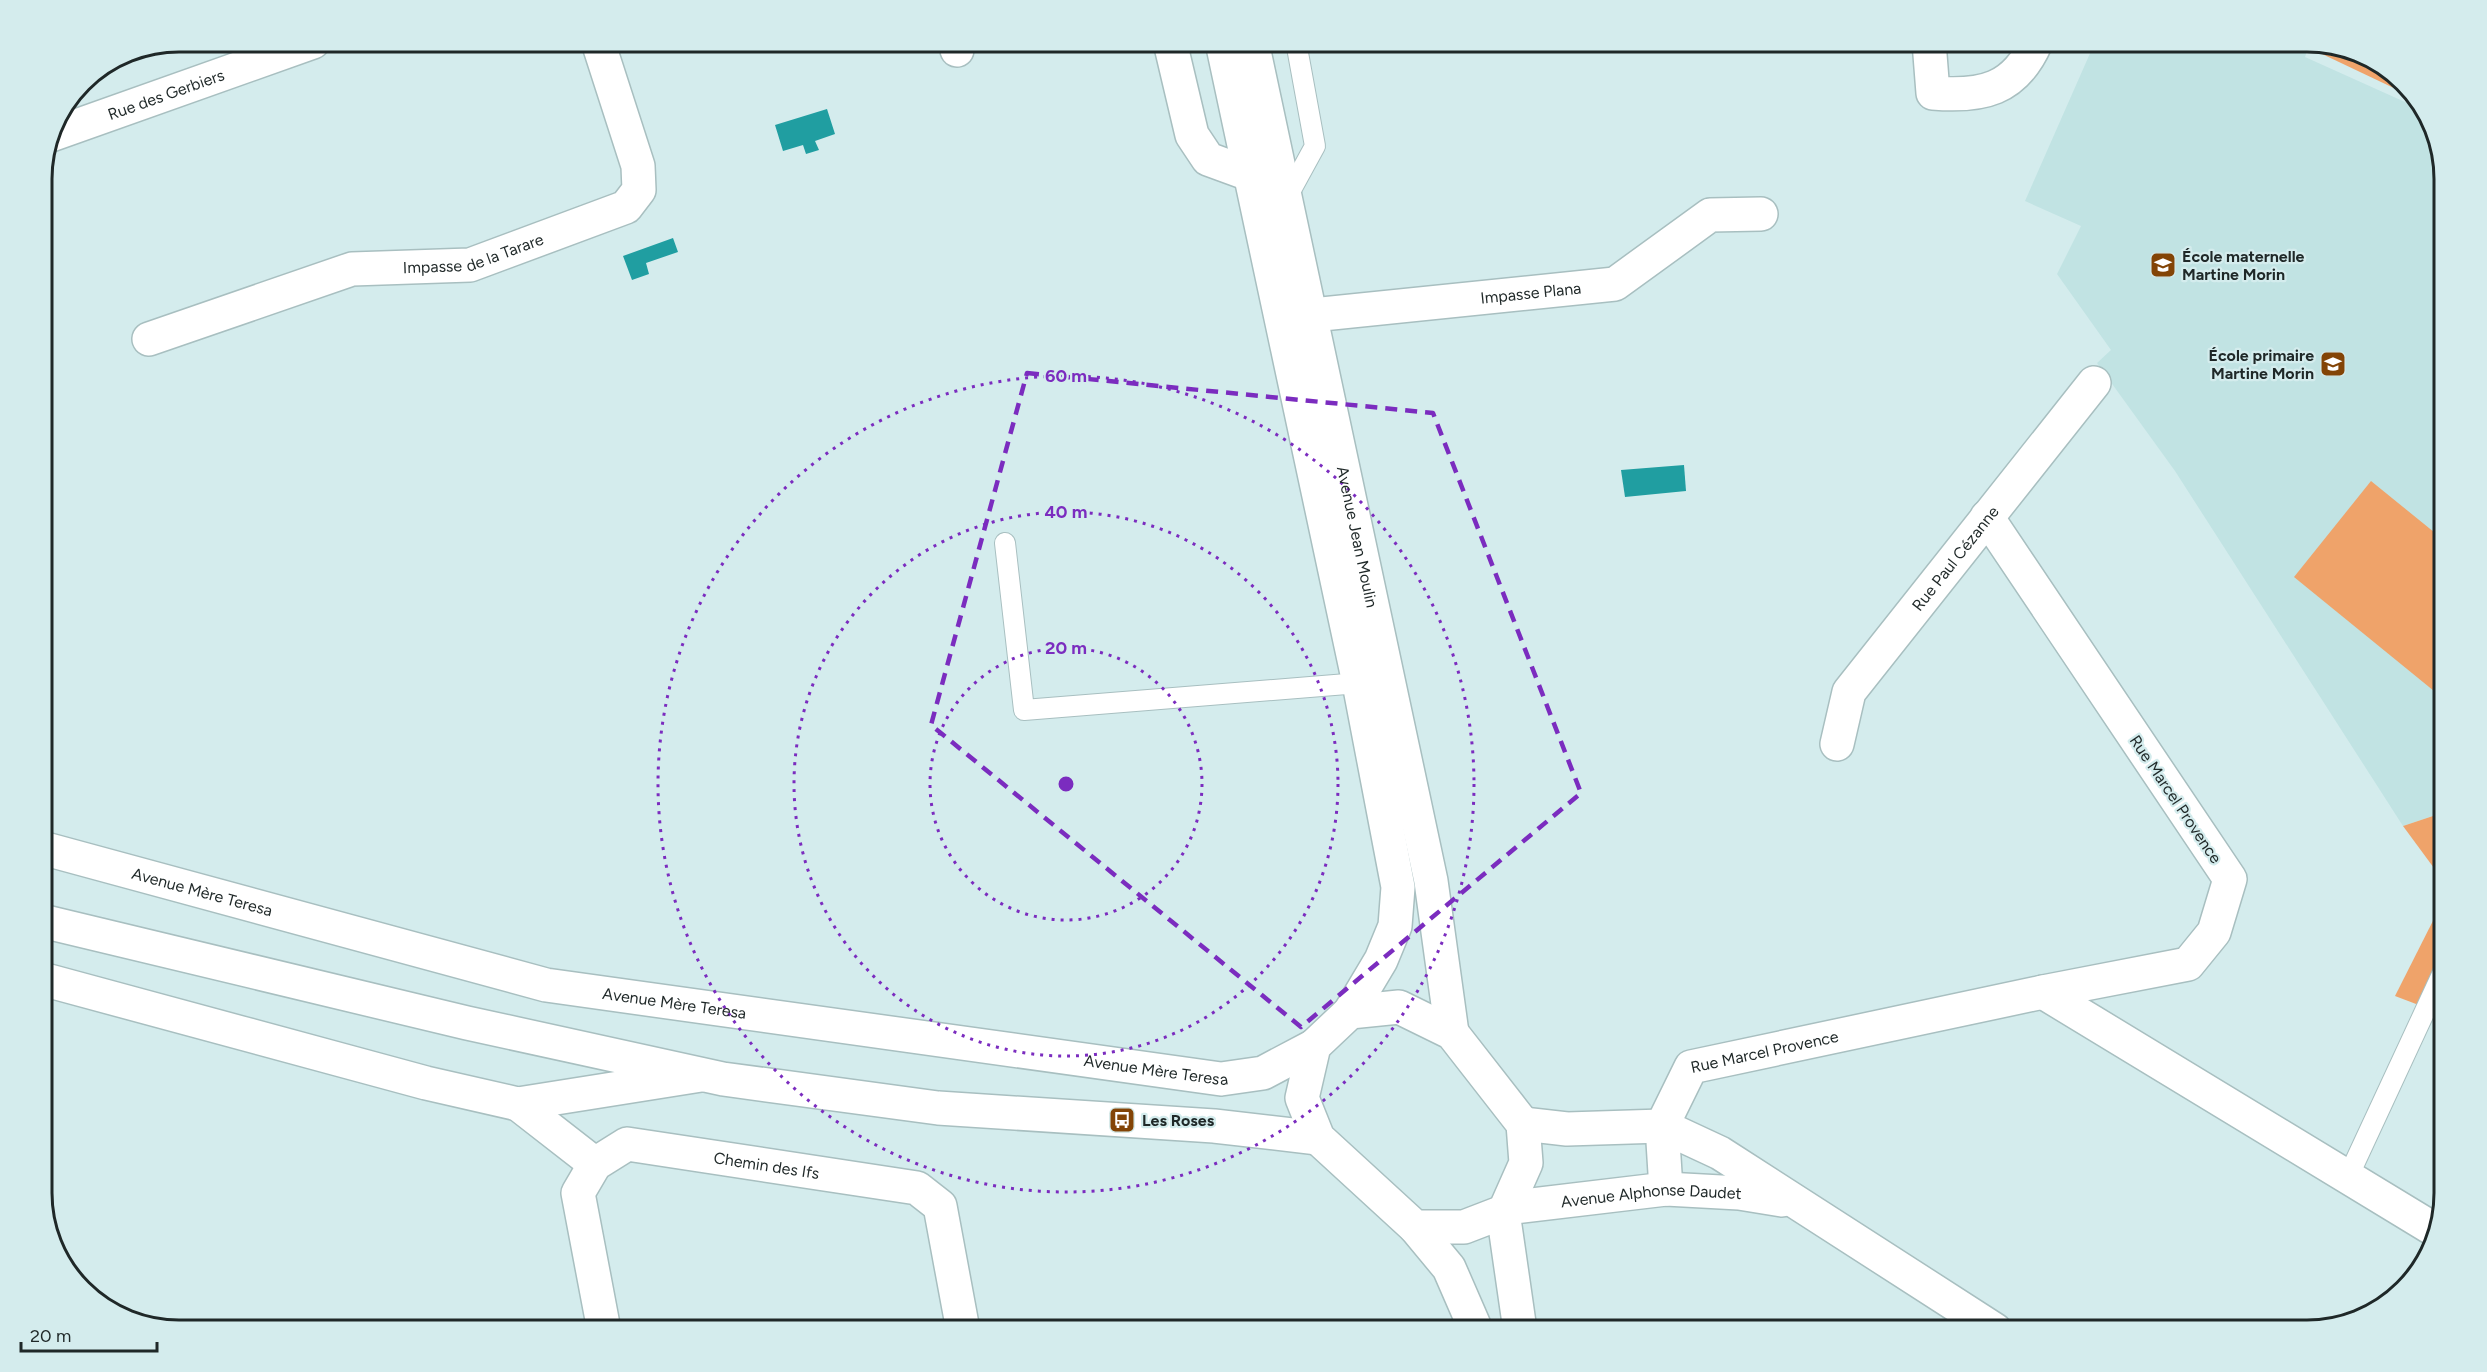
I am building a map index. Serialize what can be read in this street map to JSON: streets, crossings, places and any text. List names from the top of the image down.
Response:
{
  "streets": {
    "street": [
      "Rue des Gerbiers",
      "Impasse de la Tarare",
      "Impasse Plana",
      "Avenue Jean Moulin",
      "Rue Paul Cézanne",
      "Rue Marcel Provence",
      "Avenue Mère Teresa",
      "Chemin des Ifs",
      "Avenue Alphonse Daudet"
    ]
  },
  "crossings": [
    ["Impasse Plana", "Avenue Jean Moulin"],
    ["Avenue Jean Moulin", "Avenue Mère Teresa"],
    ["Rue Paul Cézanne", "Rue Marcel Provence"],
    ["Rue Marcel Provence", "Avenue Alphonse Daudet"]
  ],
  "places": {
    "school or university": ["École maternelle Martine Morin", "École primaire Martine Morin"],
    "bus stop": ["Les Roses"]
  },
  "scale_bar": "20 m",
  "rings": ["60 m", "40 m", "20 m"]
}
